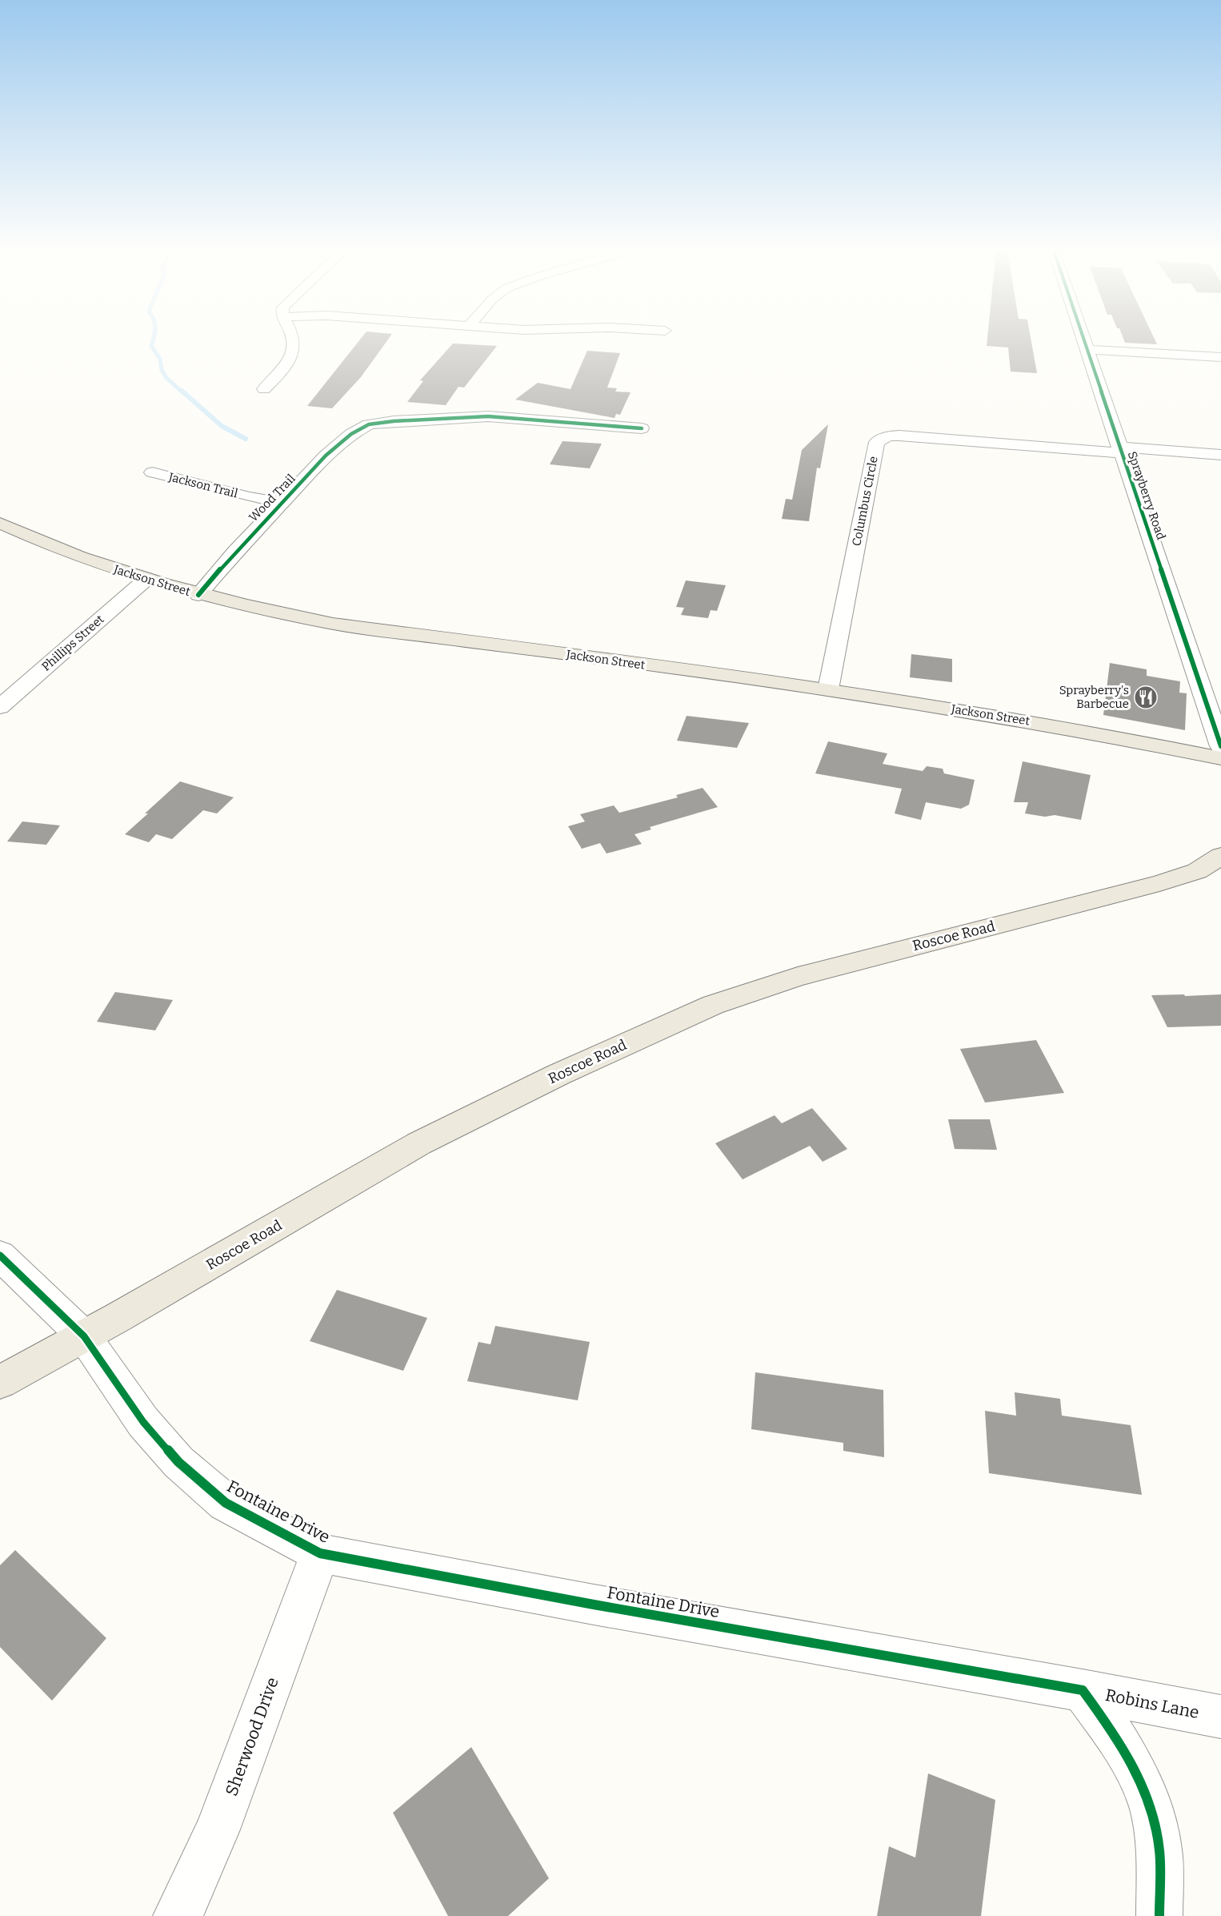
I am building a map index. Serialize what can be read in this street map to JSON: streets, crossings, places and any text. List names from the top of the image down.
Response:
{
  "streets": {
    "main road": ["Jackson Street", "Roscoe Road"],
    "street": [
      "Jackson Trail",
      "Sprayberry Road",
      "Wood Trail",
      "Columbus Circle",
      "Phillips Street",
      "Fontaine Drive",
      "Robins Lane",
      "Sherwood Drive"
    ]
  },
  "crossings": [
    ["Jackson Trail", "Wood Trail"],
    ["Sprayberry Road", "Columbus Circle"],
    ["Wood Trail", "Jackson Street"],
    ["Columbus Circle", "Jackson Street"],
    ["Jackson Street", "Phillips Street"],
    ["Roscoe Road", "Fontaine Drive"],
    ["Fontaine Drive", "Robins Lane"],
    ["Fontaine Drive", "Sherwood Drive"]
  ],
  "places": {
    "restaurant": ["Sprayberry's Barbecue"]
  }
}
